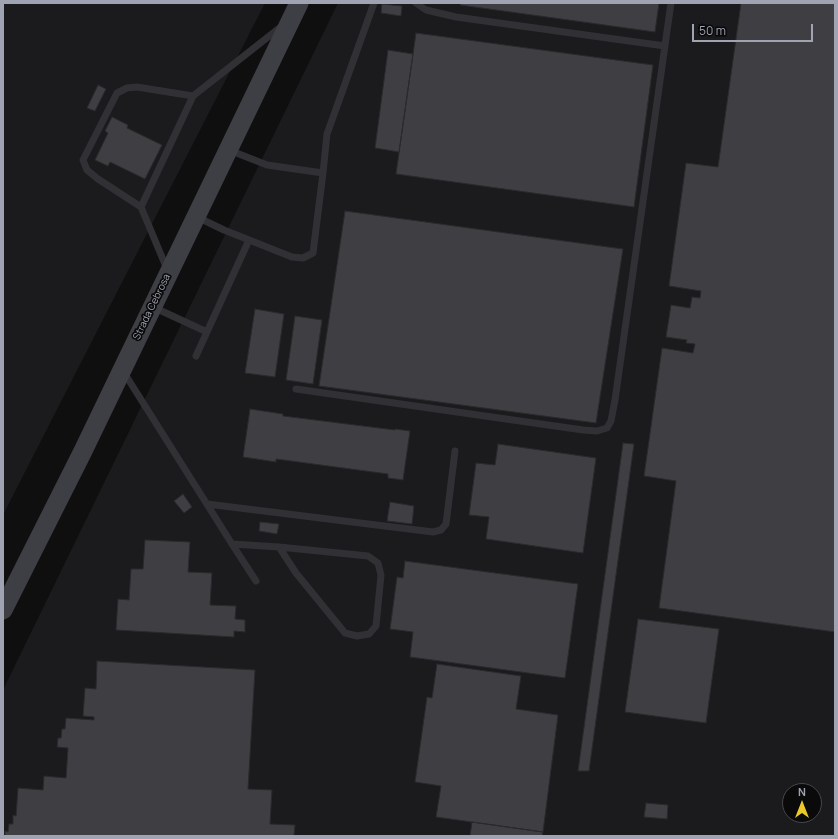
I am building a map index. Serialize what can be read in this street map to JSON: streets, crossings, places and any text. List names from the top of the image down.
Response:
{
  "streets": {
    "main road": ["Strada Cebrosa"]
  },
  "scale_bar": "50 m",
  "north": "top"
}
